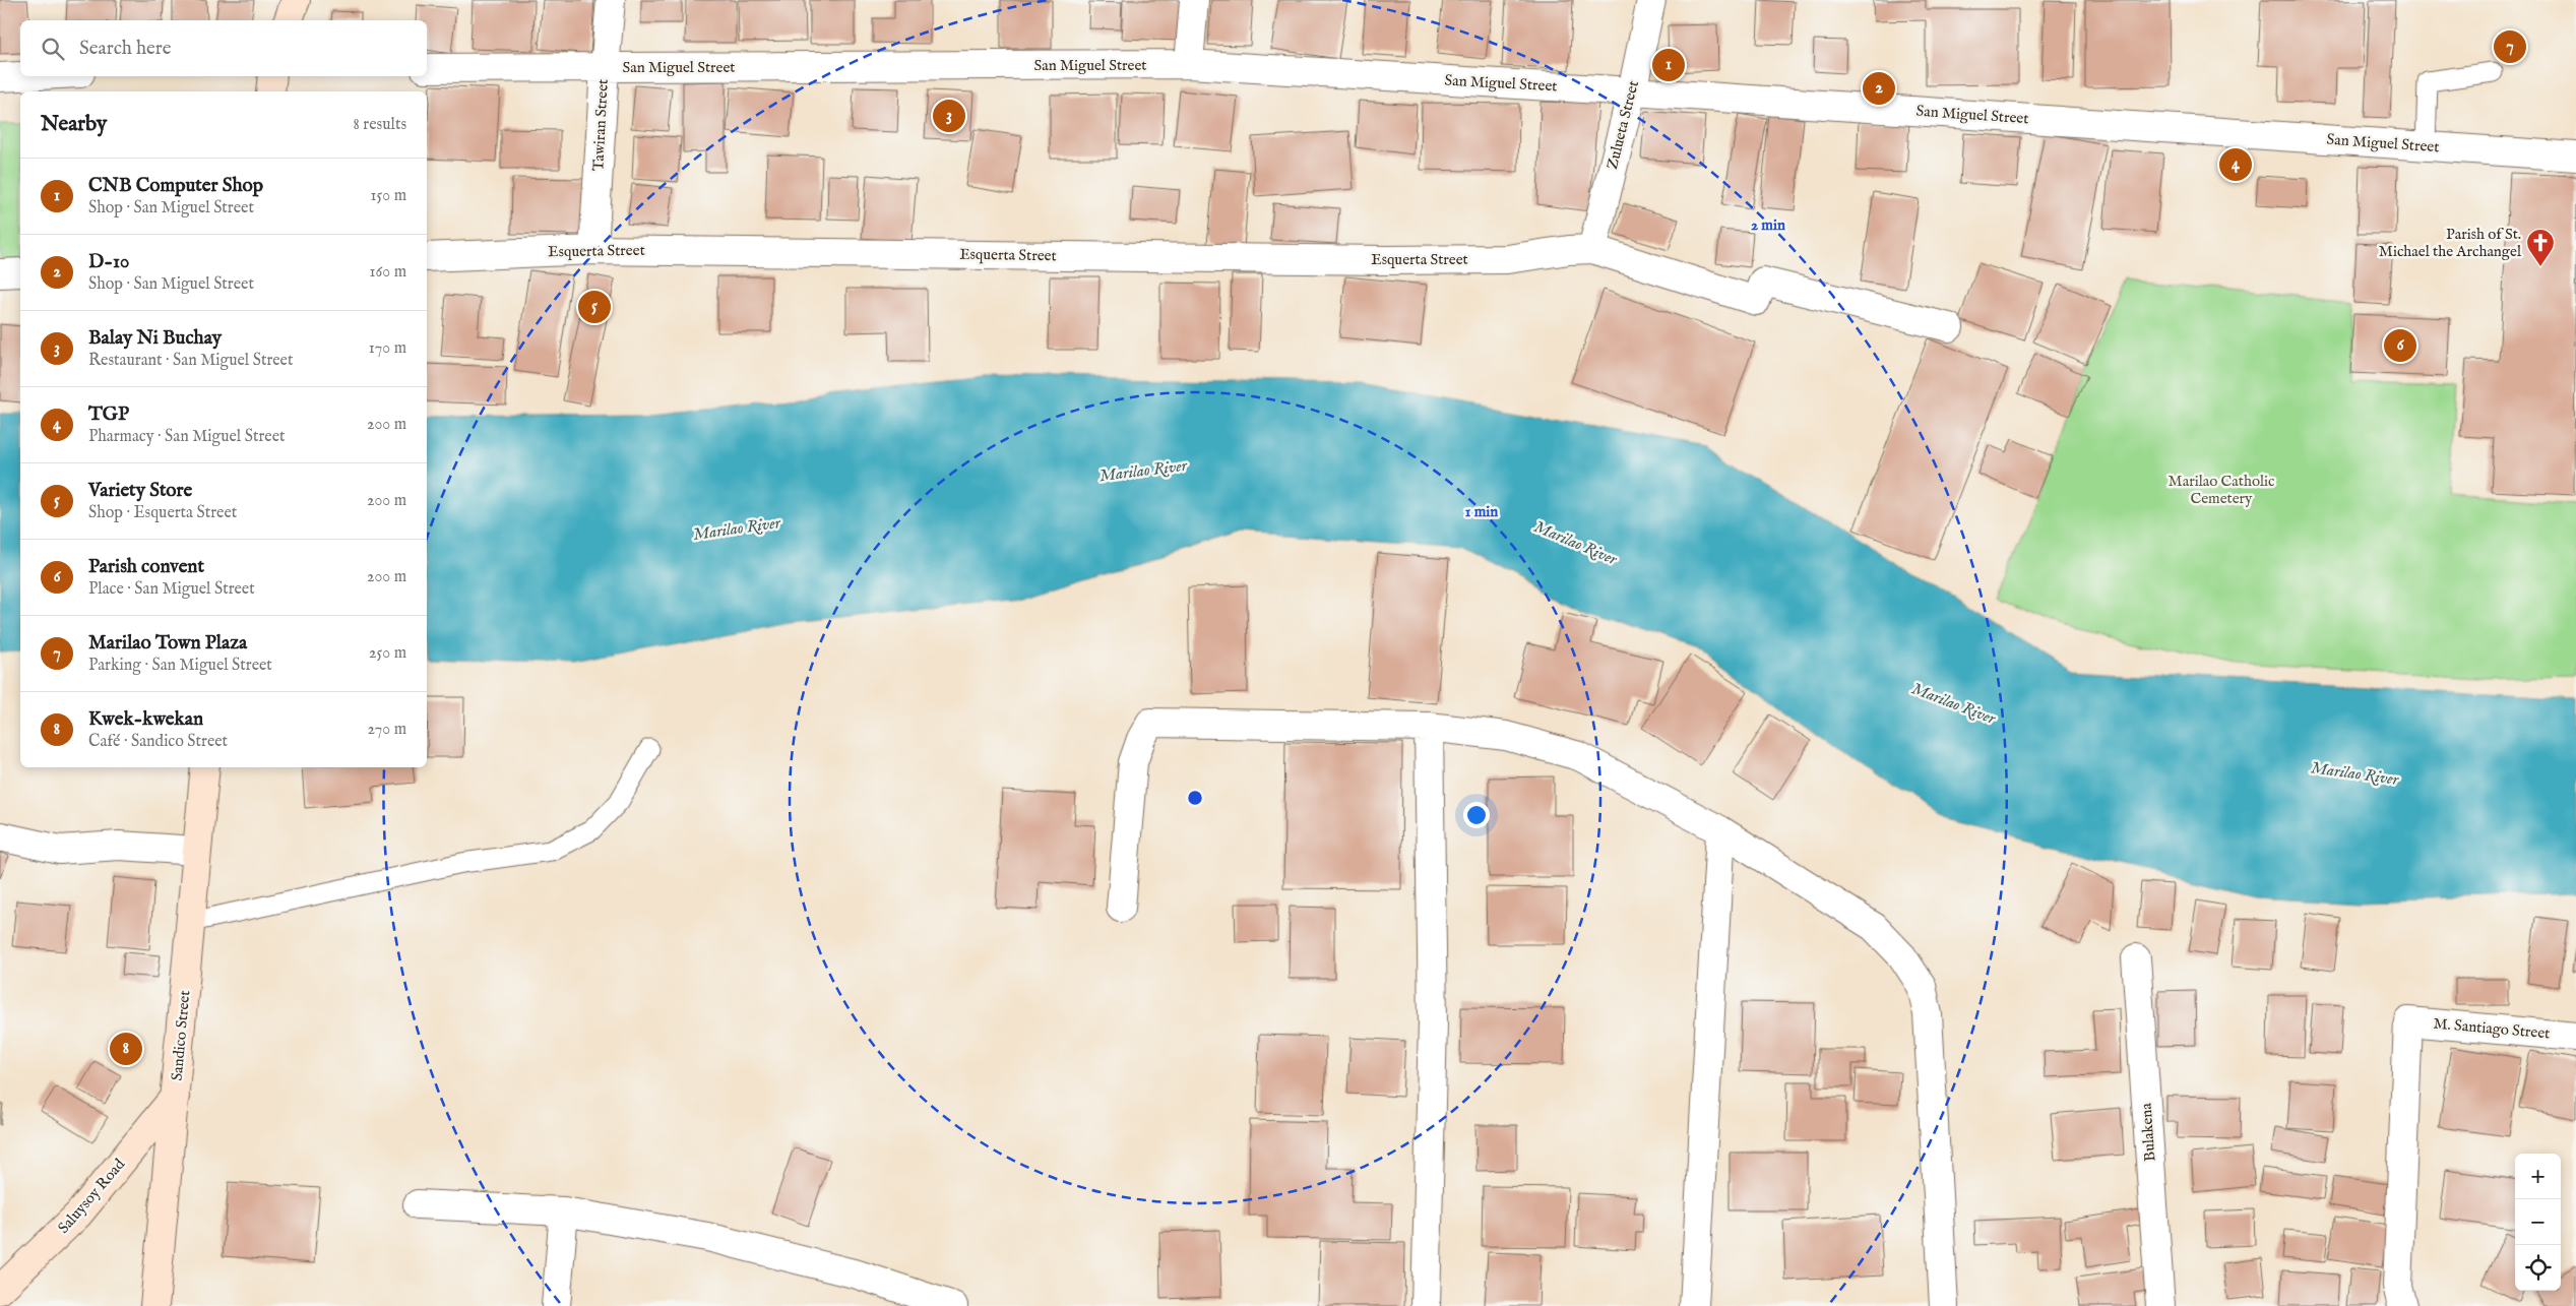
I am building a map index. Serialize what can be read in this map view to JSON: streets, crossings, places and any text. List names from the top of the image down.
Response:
{
  "streets": {
    "main road": ["Sandico Street", "Saluysoy Road"],
    "street": [
      "San Miguel Street",
      "Tawiran Street",
      "Zulueta Street",
      "Esquerta Street",
      "M. Santiago Street",
      "Bulakena"
    ]
  },
  "crossings": [
    ["San Miguel Street", "Tawiran Street"],
    ["San Miguel Street", "Zulueta Street"],
    ["Tawiran Street", "Esquerta Street"],
    ["Zulueta Street", "Esquerta Street"],
    ["Sandico Street", "Saluysoy Road"]
  ],
  "water": ["Marilao River"],
  "parks": ["Marilao Catholic Cemetery"],
  "places": {
    "church": ["Parish of St. Michael the Archangel"]
  },
  "page": {
    "search": "Search here",
    "pins": [
      "7",
      "1",
      "2",
      "3",
      "4",
      "5",
      "6",
      "8"
    ],
    "heading": ["Nearby", "8 results"],
    "list": [
      {
        "mark": "1",
        "name": "CNB Computer Shop",
        "note": "Shop · San Miguel Street",
        "value": "150 m"
      },
      {
        "mark": "2",
        "name": "D-10",
        "note": "Shop · San Miguel Street",
        "value": "160 m"
      },
      {
        "mark": "3",
        "name": "Balay Ni Buchay",
        "note": "Restaurant · San Miguel Street",
        "value": "170 m"
      },
      {
        "mark": "4",
        "name": "TGP",
        "note": "Pharmacy · San Miguel Street",
        "value": "200 m"
      },
      {
        "mark": "5",
        "name": "Variety Store",
        "note": "Shop · Esquerta Street",
        "value": "200 m"
      },
      {
        "mark": "6",
        "name": "Parish convent",
        "note": "Place · San Miguel Street",
        "value": "200 m"
      },
      {
        "mark": "7",
        "name": "Marilao Town Plaza",
        "note": "Parking · San Miguel Street",
        "value": "250 m"
      },
      {
        "mark": "8",
        "name": "Kwek-kwekan",
        "note": "Café · Sandico Street",
        "value": "270 m"
      }
    ],
    "map_buttons": ["+", "−"]
  },
  "rings": ["2 min", "1 min"]
}
